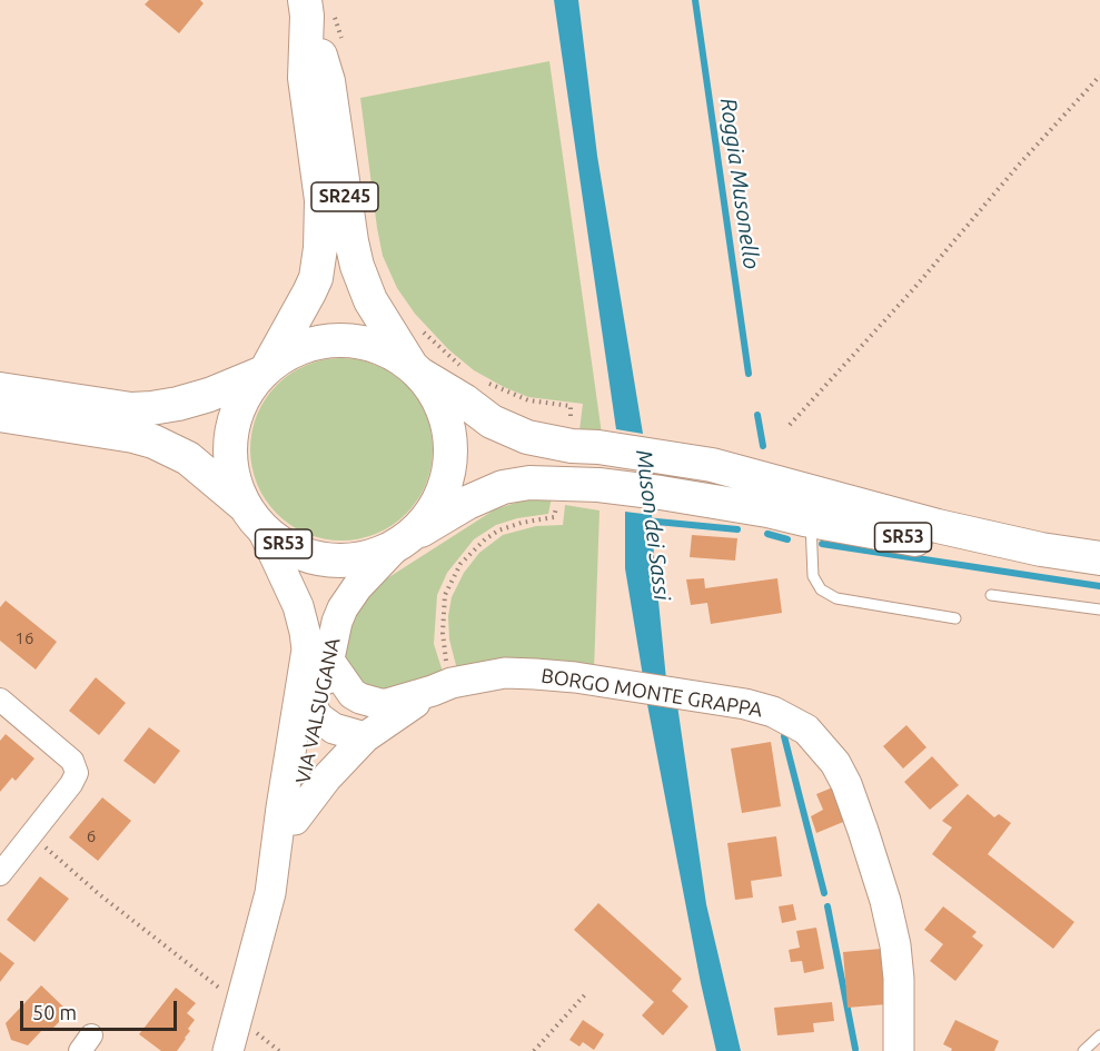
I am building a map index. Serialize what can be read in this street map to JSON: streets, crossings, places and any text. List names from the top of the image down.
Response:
{
  "streets": {
    "main road": ["SR245", "SR53"],
    "street": ["BORGO MONTE GRAPPA", "VIA VALSUGANA"]
  },
  "crossings": [
    ["SR245", "SR53"],
    ["SR245", "VIA VALSUGANA"],
    ["SR53", "VIA VALSUGANA"],
    ["BORGO MONTE GRAPPA", "VIA VALSUGANA"]
  ],
  "water": ["Roggia Musonello", "Muson dei Sassi"],
  "house_numbers": ["16", "6"],
  "scale_bar": "50 m"
}
